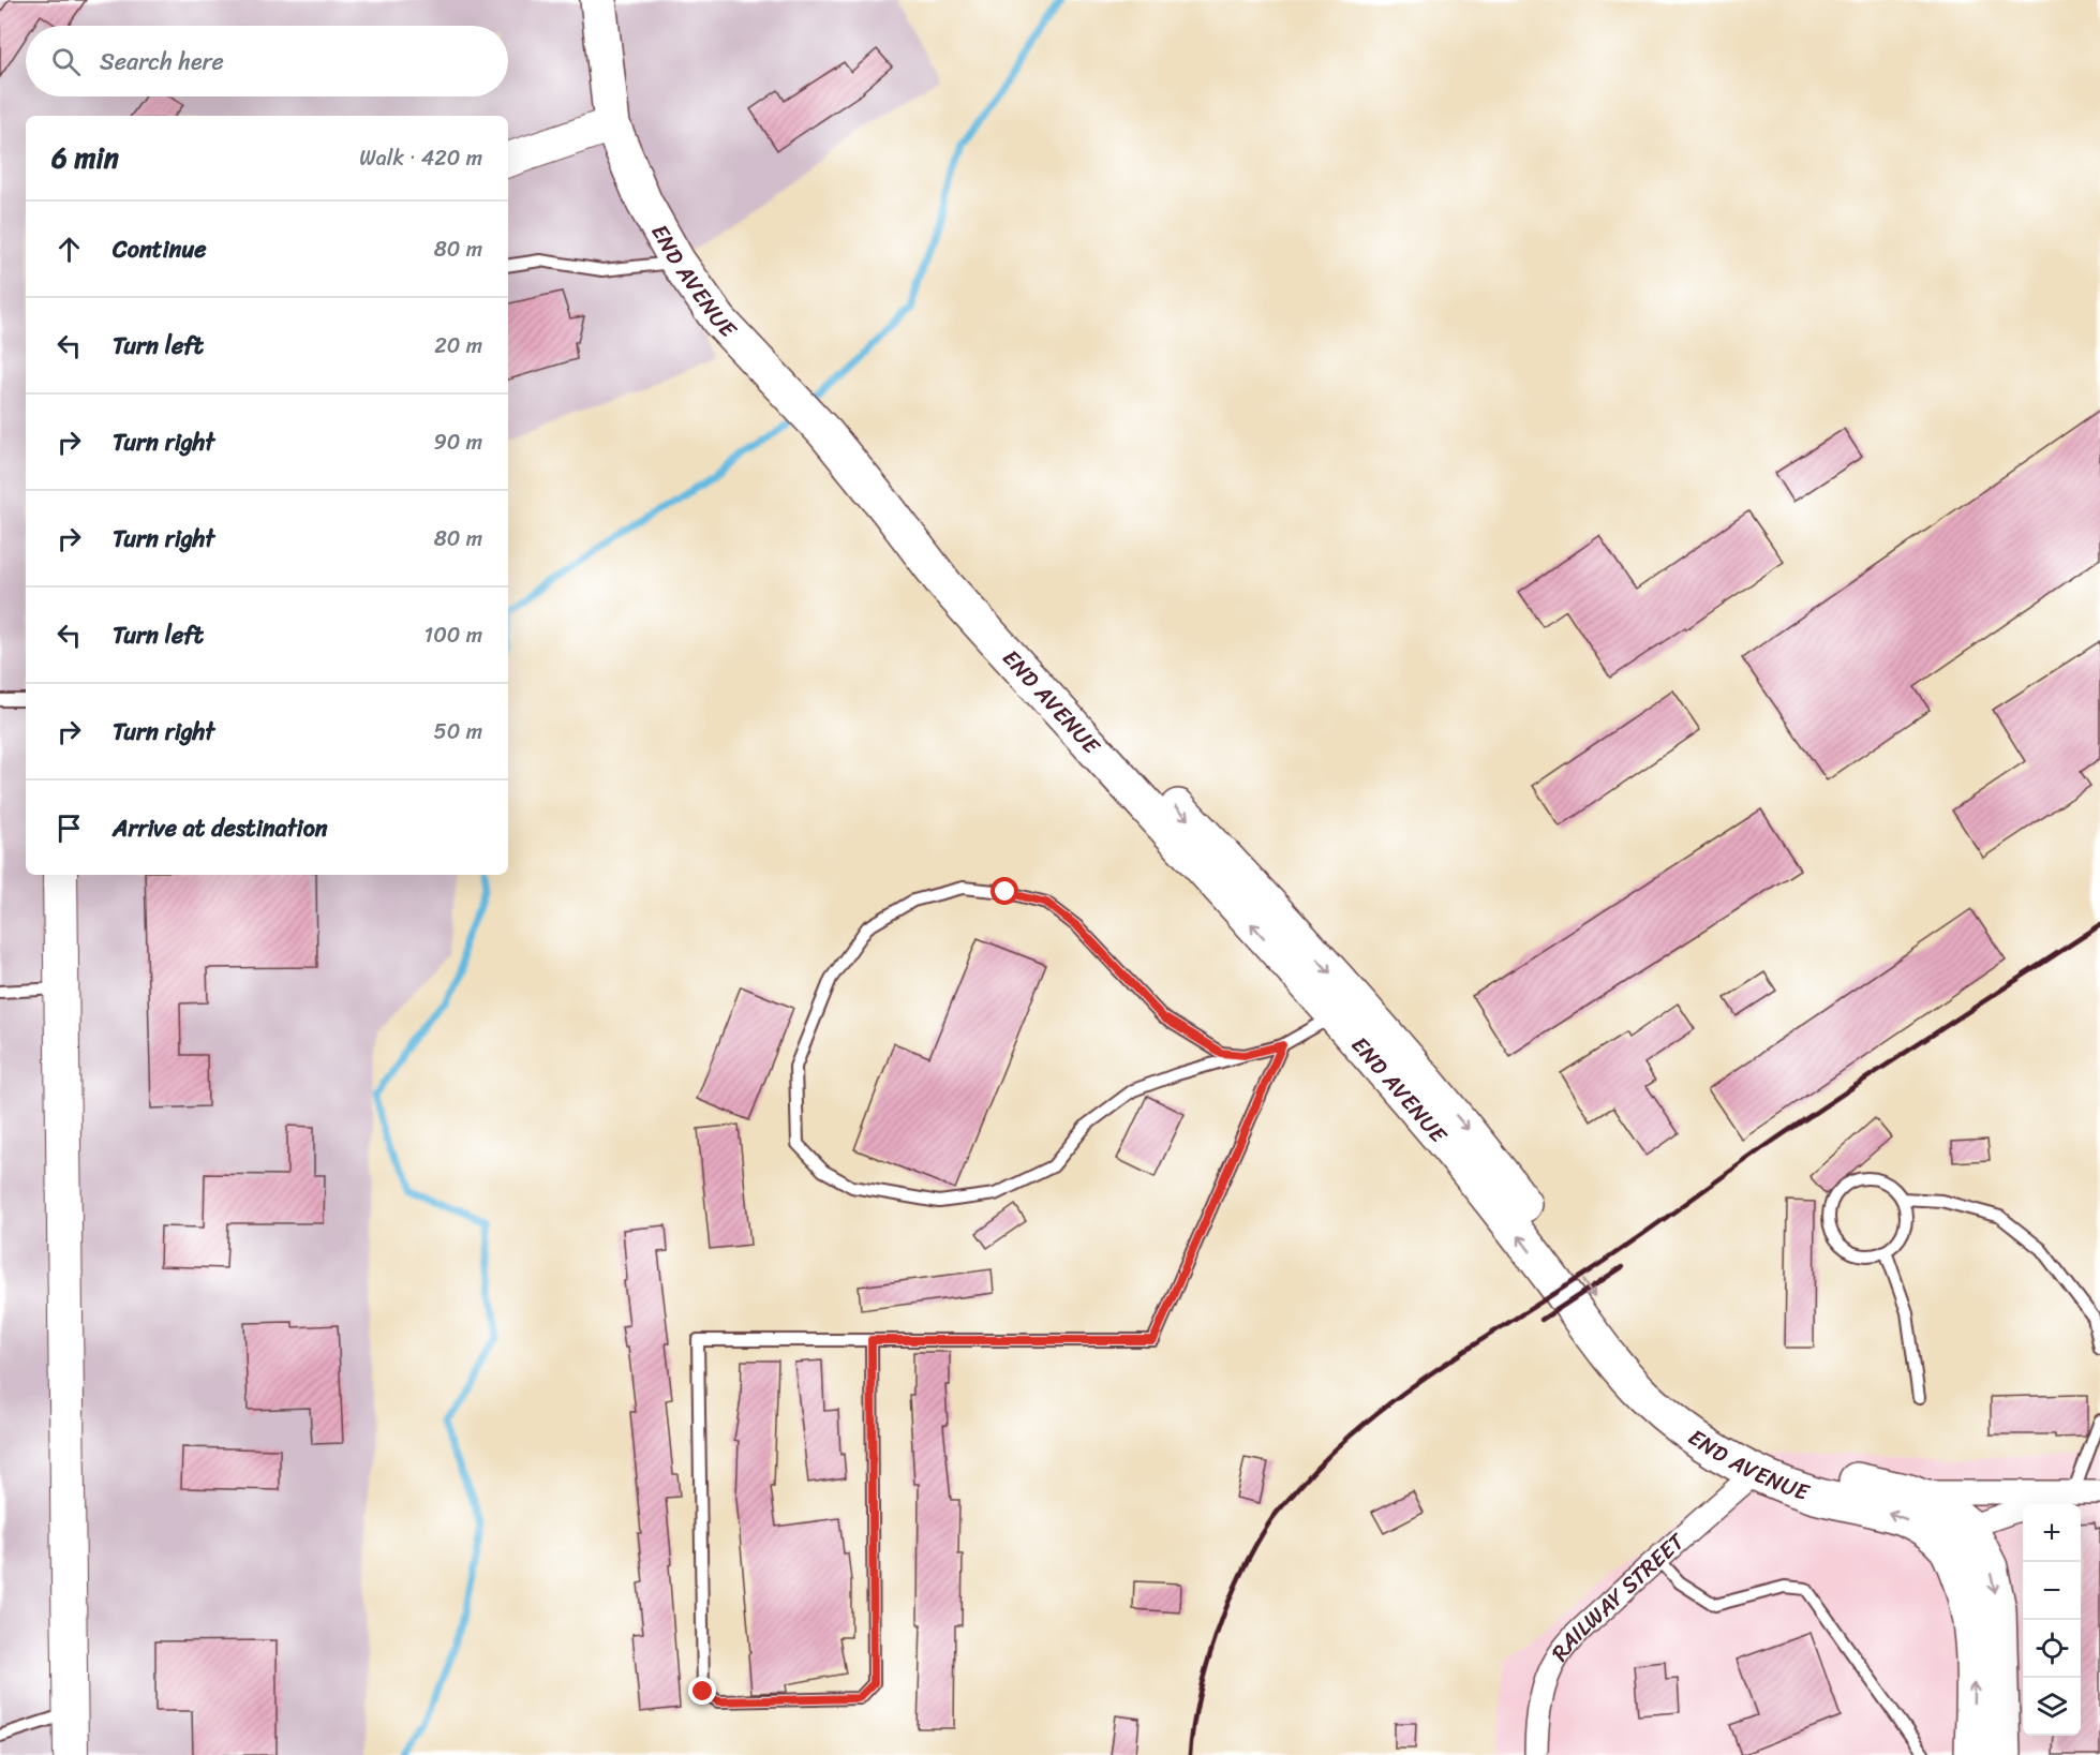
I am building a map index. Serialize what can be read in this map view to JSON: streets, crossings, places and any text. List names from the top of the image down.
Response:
{
  "streets": {
    "highway": ["END AVENUE"],
    "street": ["RAILWAY STREET"]
  },
  "crossings": [
    ["END AVENUE", "RAILWAY STREET"]
  ],
  "page": {
    "search": "Search here",
    "heading": ["6 min", "Walk · 420 m"],
    "list": [
      ["Continue", "80 m"],
      ["Turn left", "20 m"],
      ["Turn right", "90 m"],
      ["Turn right", "80 m"],
      ["Turn left", "100 m"],
      ["Turn right", "50 m"],
      "Arrive at destination"
    ],
    "map_buttons": ["+", "−"]
  }
}
